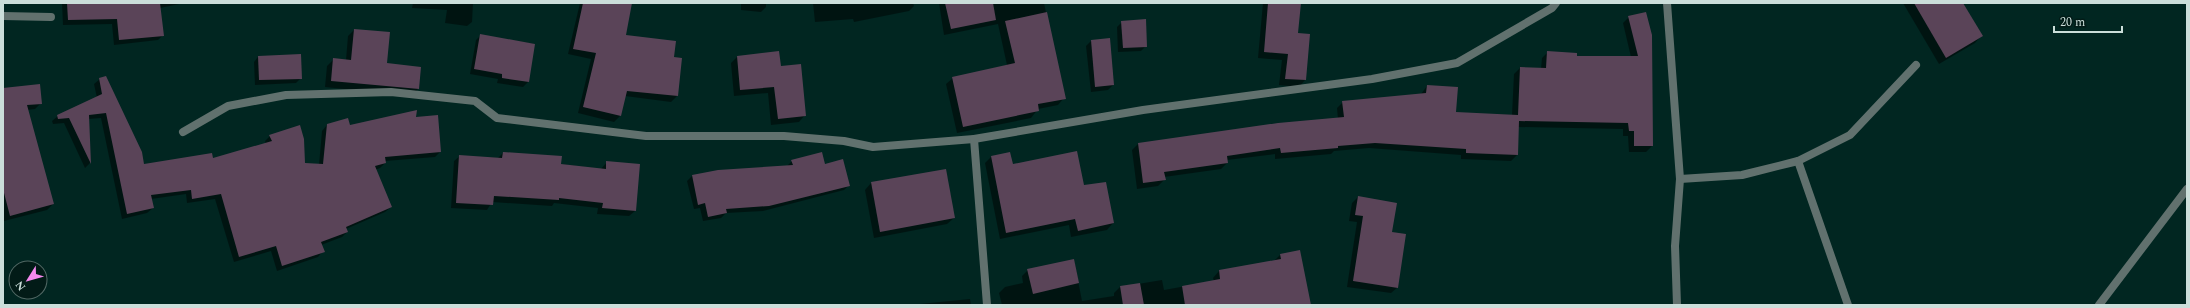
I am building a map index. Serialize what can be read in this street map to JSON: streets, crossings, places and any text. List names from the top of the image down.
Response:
{
  "scale_bar": "20 m",
  "north": "bottom left"
}
